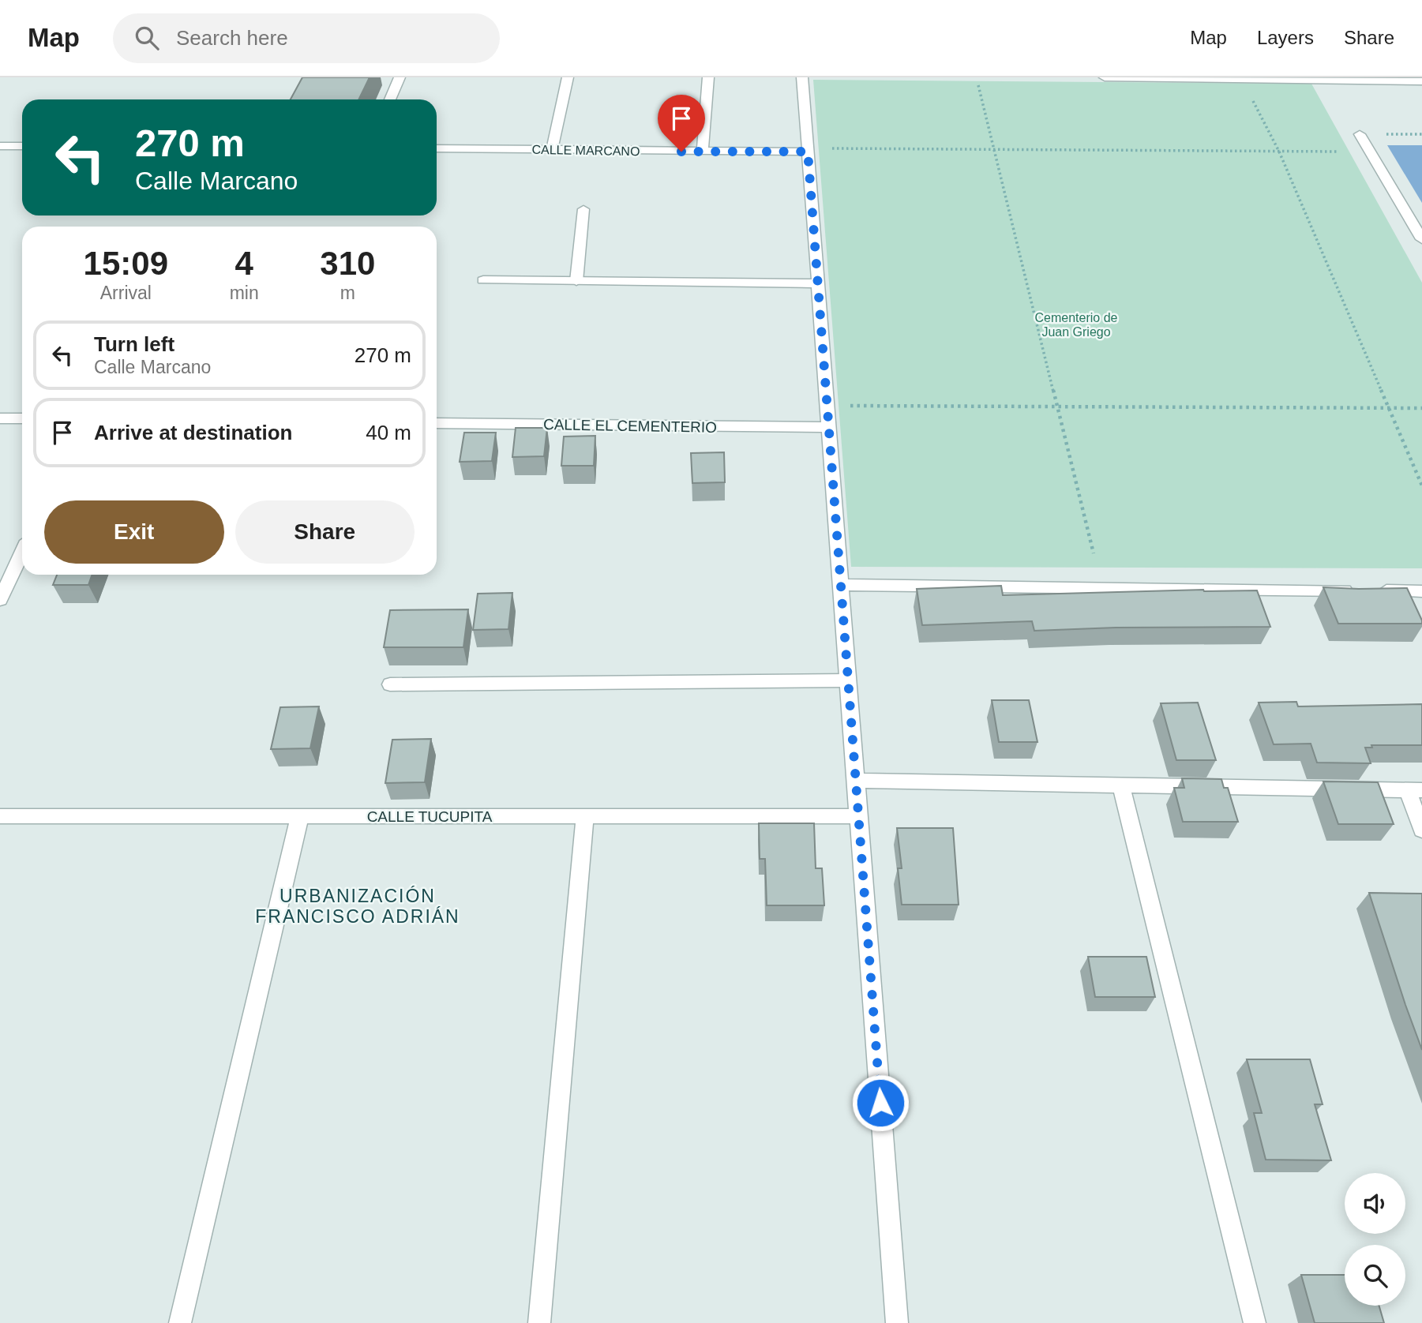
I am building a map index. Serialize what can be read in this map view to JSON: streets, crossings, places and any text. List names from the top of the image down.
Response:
{
  "streets": {
    "street": ["CALLE MARCANO", "CALLE EL CEMENTERIO", "CALLE TUCUPITA"]
  },
  "districts": ["URBANIZACIÓN FRANCISCO ADRIÁN"],
  "parks": ["Cementerio de Juan Griego"],
  "page": {
    "header": "Map",
    "search": "Search here",
    "nav": ["Map", "Layers", "Share"],
    "turn": ["270 m", "Calle Marcano"],
    "eta": [
      "15:09",
      "Arrival",
      "4",
      "min",
      "310",
      "m"
    ],
    "list": [
      {
        "name": "Turn left",
        "note": "Calle Marcano",
        "value": "270 m"
      },
      {
        "name": "Arrive at destination",
        "value": "40 m"
      }
    ],
    "buttons": ["Exit", "Share"]
  }
}
